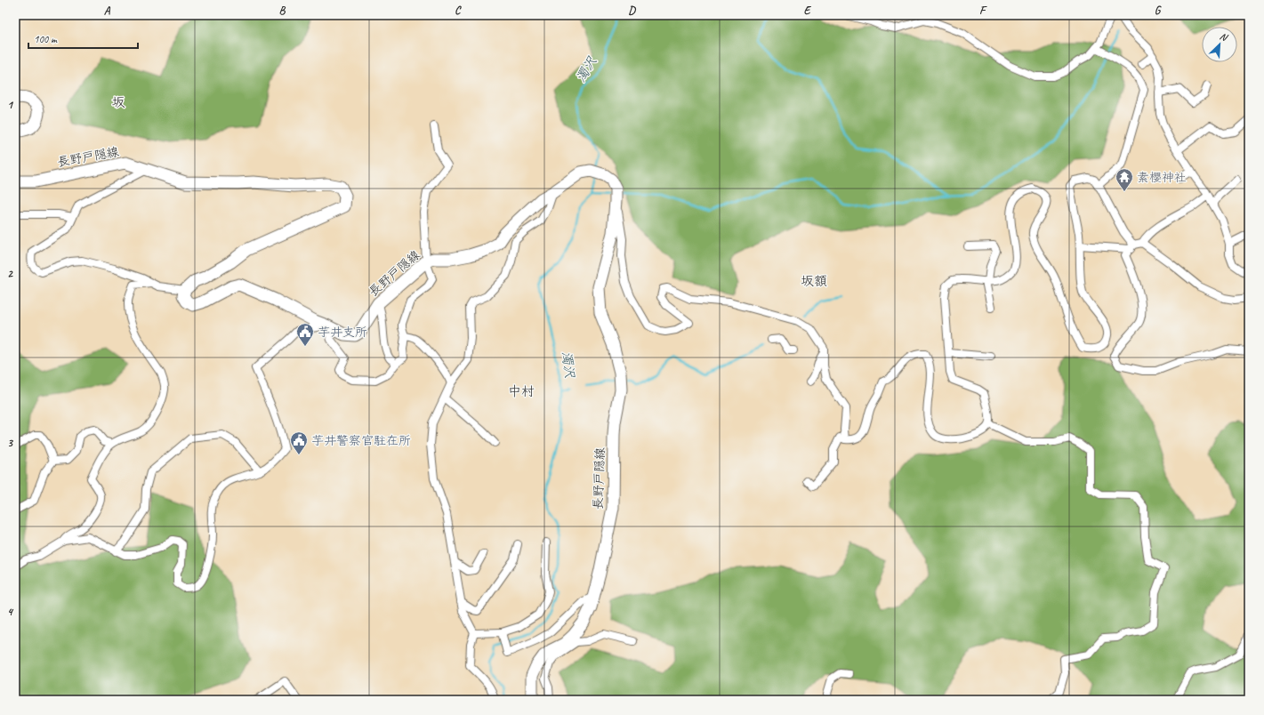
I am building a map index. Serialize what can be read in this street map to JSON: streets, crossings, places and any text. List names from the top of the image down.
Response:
{
  "streets": {
    "main road": ["長野戸隠線"]
  },
  "districts": ["坂", "坂額", "中村"],
  "water": ["濁沢"],
  "places": {
    "temple": ["素櫻神社"],
    "public building": ["芋井支所", "芋井警察官駐在所"]
  },
  "scale_bar": "100 m",
  "north": "top right",
  "grid": {
    "columns": [
      "A",
      "B",
      "C",
      "D",
      "E",
      "F",
      "G"
    ],
    "rows": [
      "1",
      "2",
      "3",
      "4"
    ]
  }
}
